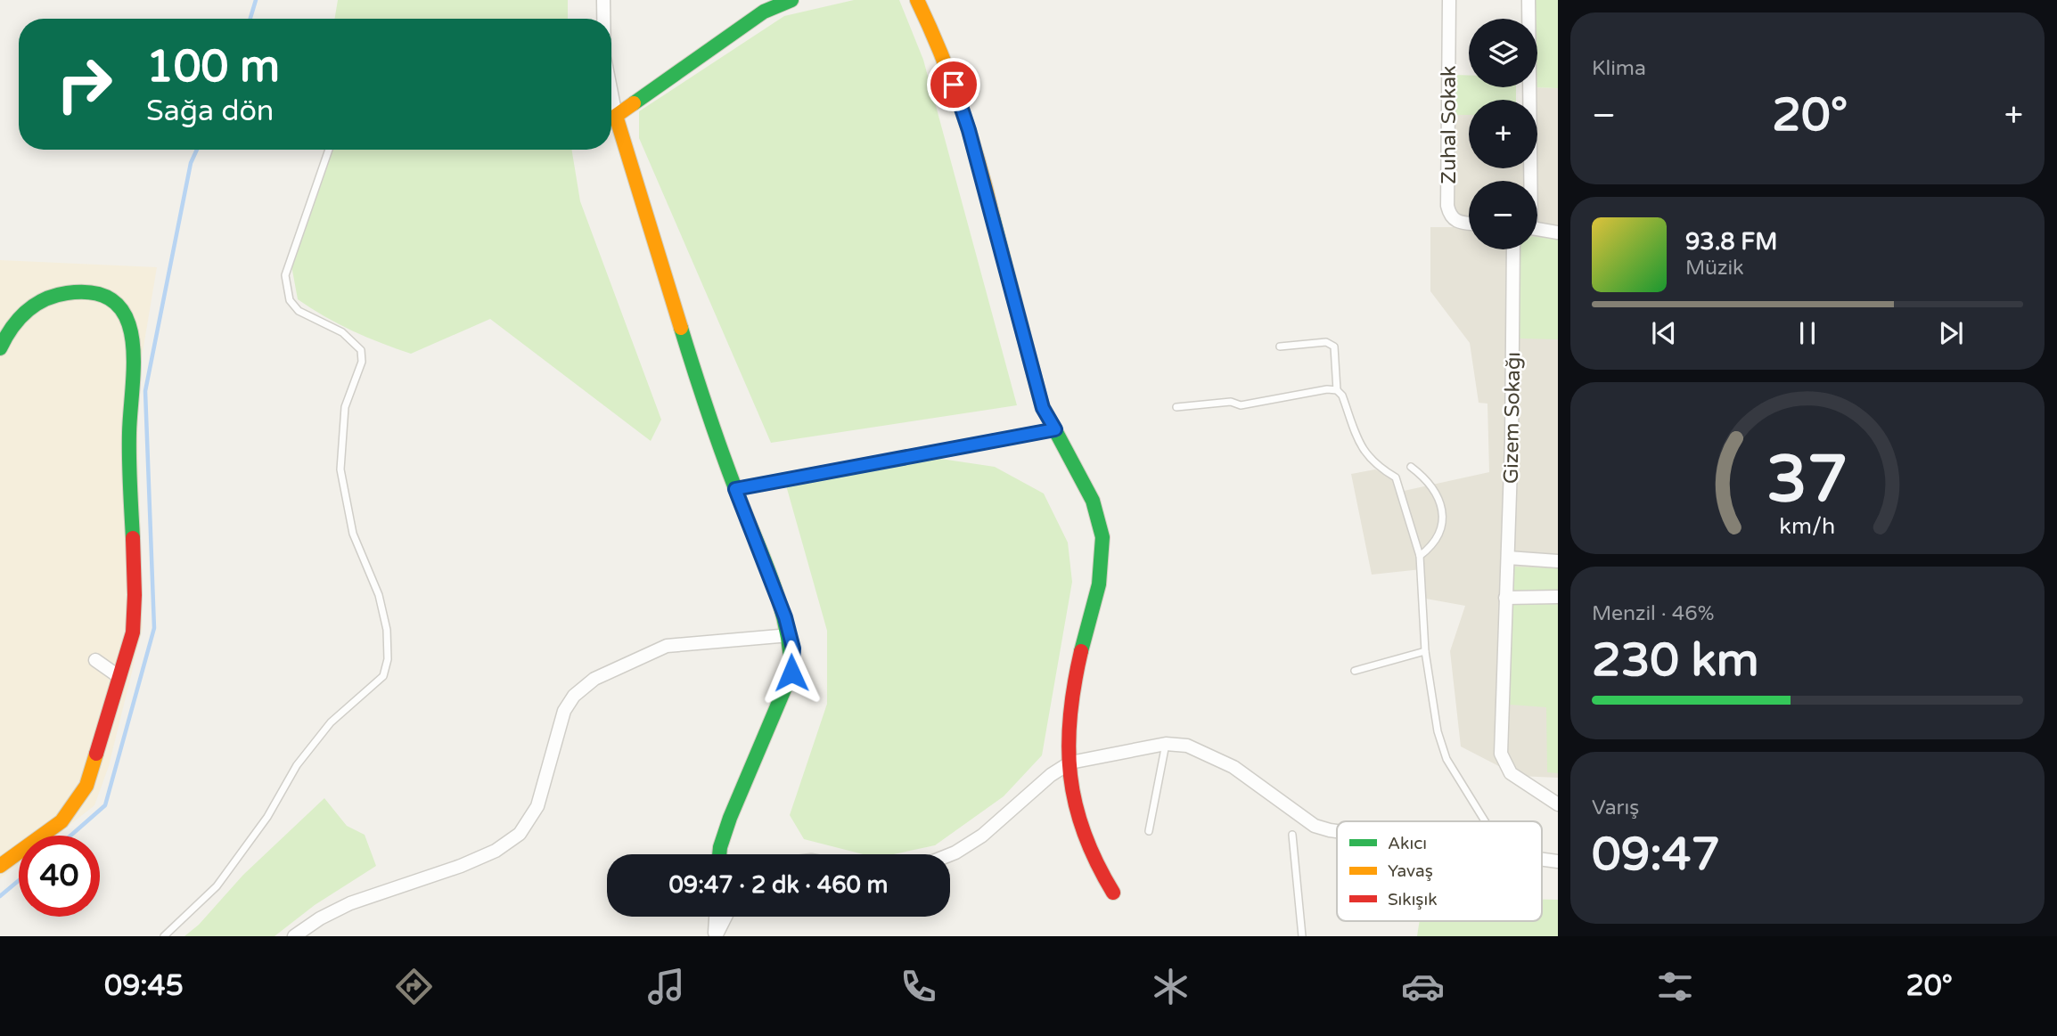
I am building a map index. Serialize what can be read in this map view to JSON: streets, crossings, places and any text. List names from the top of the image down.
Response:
{
  "streets": {
    "street": ["Zuhal Sokak", "Gizem Sokağı"]
  },
  "legend": ["Akıcı", "Yavaş", "Sıkışık"],
  "page": {
    "tile": [
      "Klima",
      ["Menzil · 46%", "230 km"],
      ["Varış", "09:47"]
    ],
    "map_buttons": ["+", "−"],
    "turn": ["100 m", "Sağa dön"],
    "heat": ["−", "20°", "+"],
    "song": ["93.8 FM", "Müzik"],
    "limit": "40",
    "trip": "09:47 · 2 dk · 460 m",
    "tabs": ["09:45", "20°"],
    "gauge": ["37", "km/h"]
  }
}
